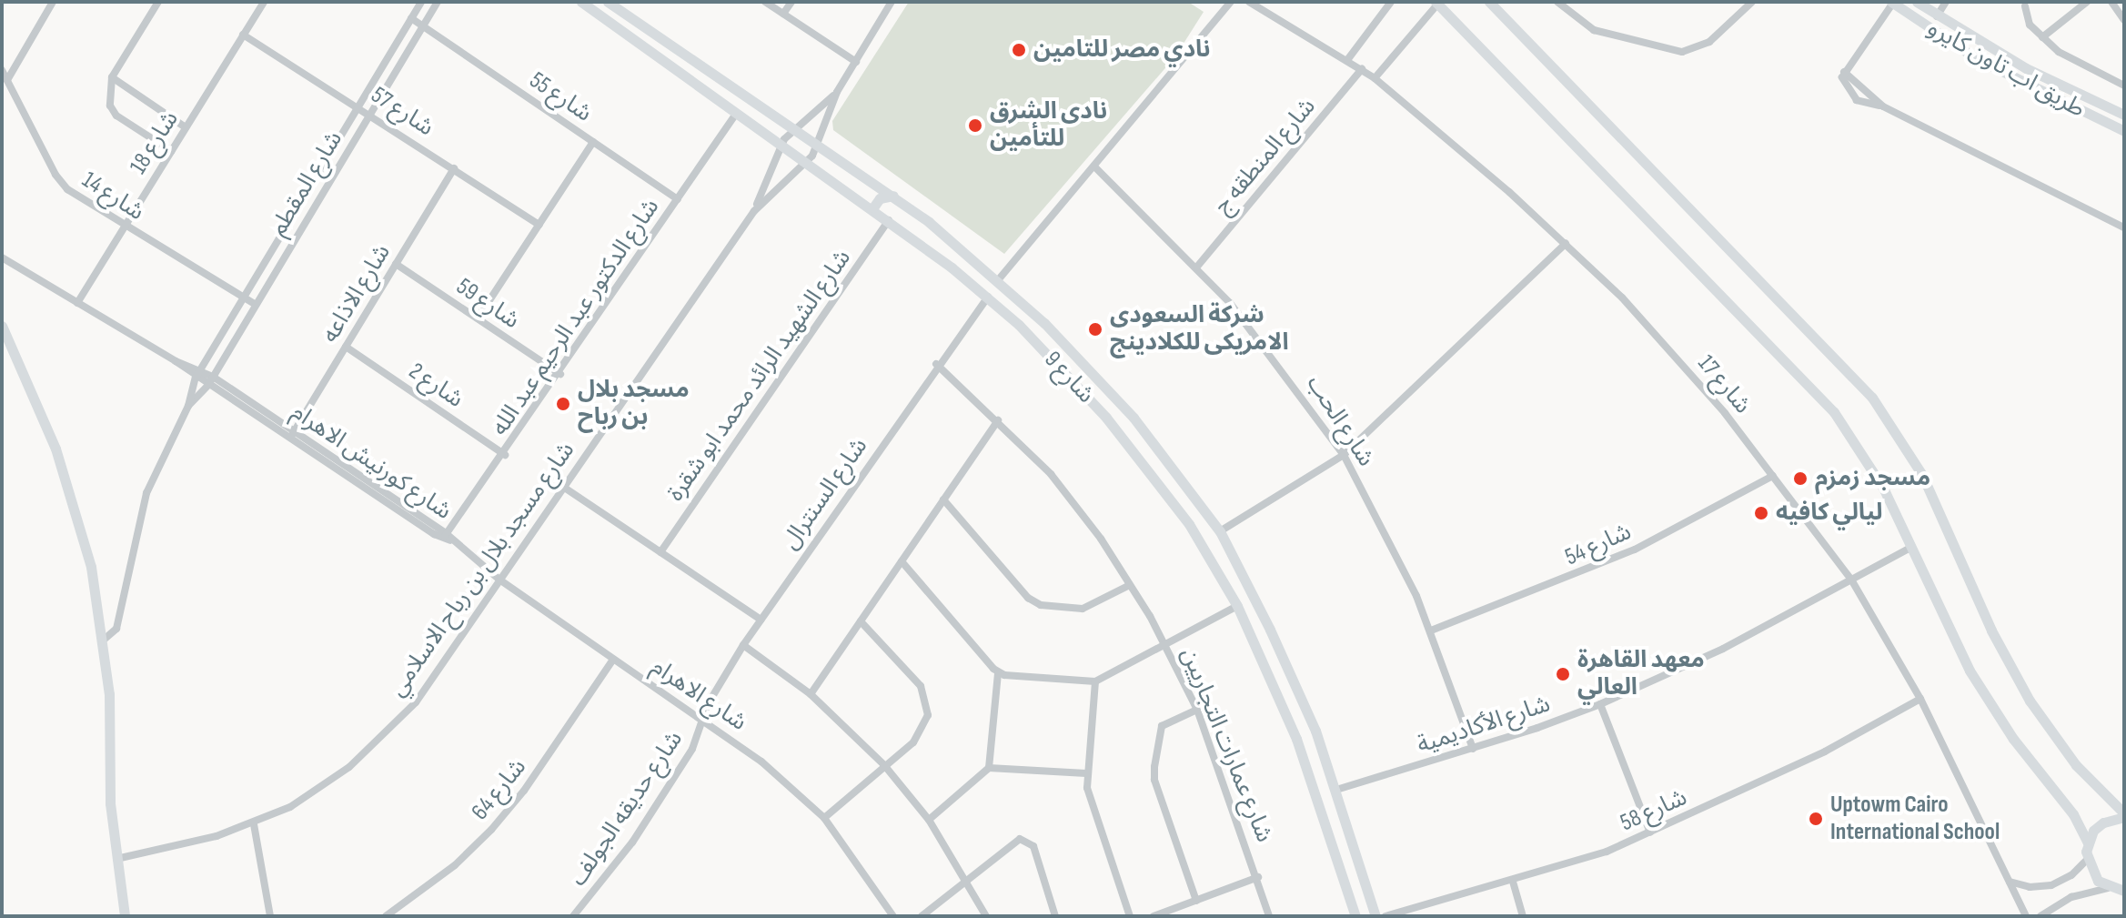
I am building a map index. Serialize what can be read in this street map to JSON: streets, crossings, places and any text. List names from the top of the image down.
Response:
{
  "streets": {
    "main road": ["طريق اب تاون كايرو", "شارع 9"],
    "street": [
      "شارع 55",
      "شارع 57",
      "شارع 18",
      "شارع المنطقه ج",
      "شارع المقطم",
      "شارع 14",
      "شارع الاذاعه",
      "شارع 59",
      "شارع الدكتور عبد الرحيم عبد الله",
      "شارع الشهيد الرائد محمد ابو شقرة",
      "شارع 17",
      "شارع 2",
      "شارع الحب",
      "شارع كورنيش الاهرام",
      "شارع السنترال",
      "شارع 54",
      "شارع مسجد بلال بن رباح الاسلامي",
      "شارع الاهرام",
      "شارع الأكاديمية",
      "شارع عمارات التجاريين",
      "شارع 64",
      "شارع حديقه الجولف",
      "شارع 58"
    ]
  },
  "crossings": [
    ["شارع 55", "شارع المقطم"],
    ["شارع 55", "شارع الدكتور عبد الرحيم عبد الله"],
    ["شارع 57", "شارع 18"],
    ["شارع 57", "شارع المقطم"],
    ["شارع 57", "شارع الاذاعه"],
    ["شارع 18", "شارع 14"],
    ["شارع المنطقه ج", "شارع 17"],
    ["شارع المنطقه ج", "شارع الحب"],
    ["شارع المقطم", "شارع 14"],
    ["شارع المقطم", "شارع كورنيش الاهرام"],
    ["شارع الاذاعه", "شارع 59"],
    ["شارع الاذاعه", "شارع 2"],
    ["شارع الاذاعه", "شارع كورنيش الاهرام"],
    ["شارع 59", "شارع الدكتور عبد الرحيم عبد الله"],
    ["شارع الدكتور عبد الرحيم عبد الله", "شارع 9"],
    ["شارع الدكتور عبد الرحيم عبد الله", "شارع 2"],
    ["شارع الدكتور عبد الرحيم عبد الله", "شارع كورنيش الاهرام"],
    ["شارع الدكتور عبد الرحيم عبد الله", "شارع الاهرام"],
    ["شارع الشهيد الرائد محمد ابو شقرة", "شارع 9"],
    ["شارع 9", "شارع السنترال"],
    ["شارع 9", "شارع مسجد بلال بن رباح الاسلامي"],
    ["شارع 9", "شارع الأكاديمية"],
    ["شارع 17", "شارع 54"],
    ["شارع 17", "شارع الأكاديمية"],
    ["شارع 17", "شارع 58"],
    ["شارع الحب", "شارع 54"],
    ["شارع الحب", "شارع الأكاديمية"],
    ["شارع كورنيش الاهرام", "شارع الاهرام"],
    ["شارع السنترال", "شارع الاهرام"],
    ["شارع السنترال", "شارع عمارات التجاريين"],
    ["شارع السنترال", "شارع حديقه الجولف"],
    ["شارع مسجد بلال بن رباح الاسلامي", "شارع الاهرام"],
    ["شارع الاهرام", "شارع 64"],
    ["شارع الاهرام", "شارع حديقه الجولف"]
  ],
  "places": [
    "نادي مصر للتامين",
    "نادى الشرق للتأمين",
    "شركة السعودى الامريكى للكلادينج",
    "مسجد بلال بن رباح",
    "مسجد زمزم",
    "ليالي كافيه",
    "معهد القاهرة العالي",
    "Uptowm Cairo International School"
  ]
}
